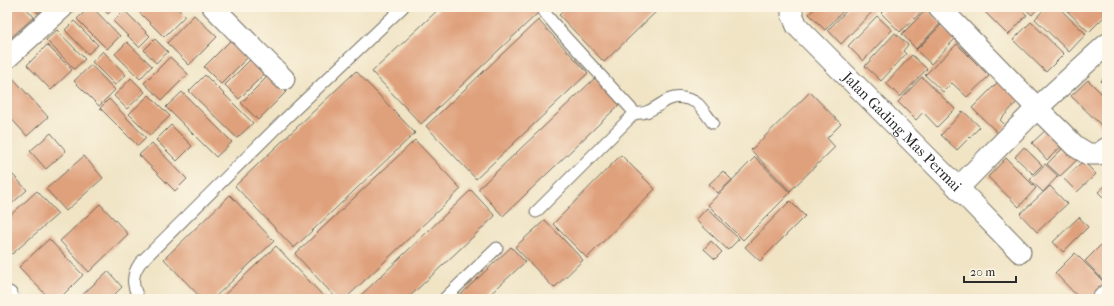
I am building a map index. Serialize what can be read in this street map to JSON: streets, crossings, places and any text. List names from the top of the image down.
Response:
{
  "streets": {
    "street": ["Jalan Gading Mas Permai"]
  },
  "scale_bar": "20 m"
}
